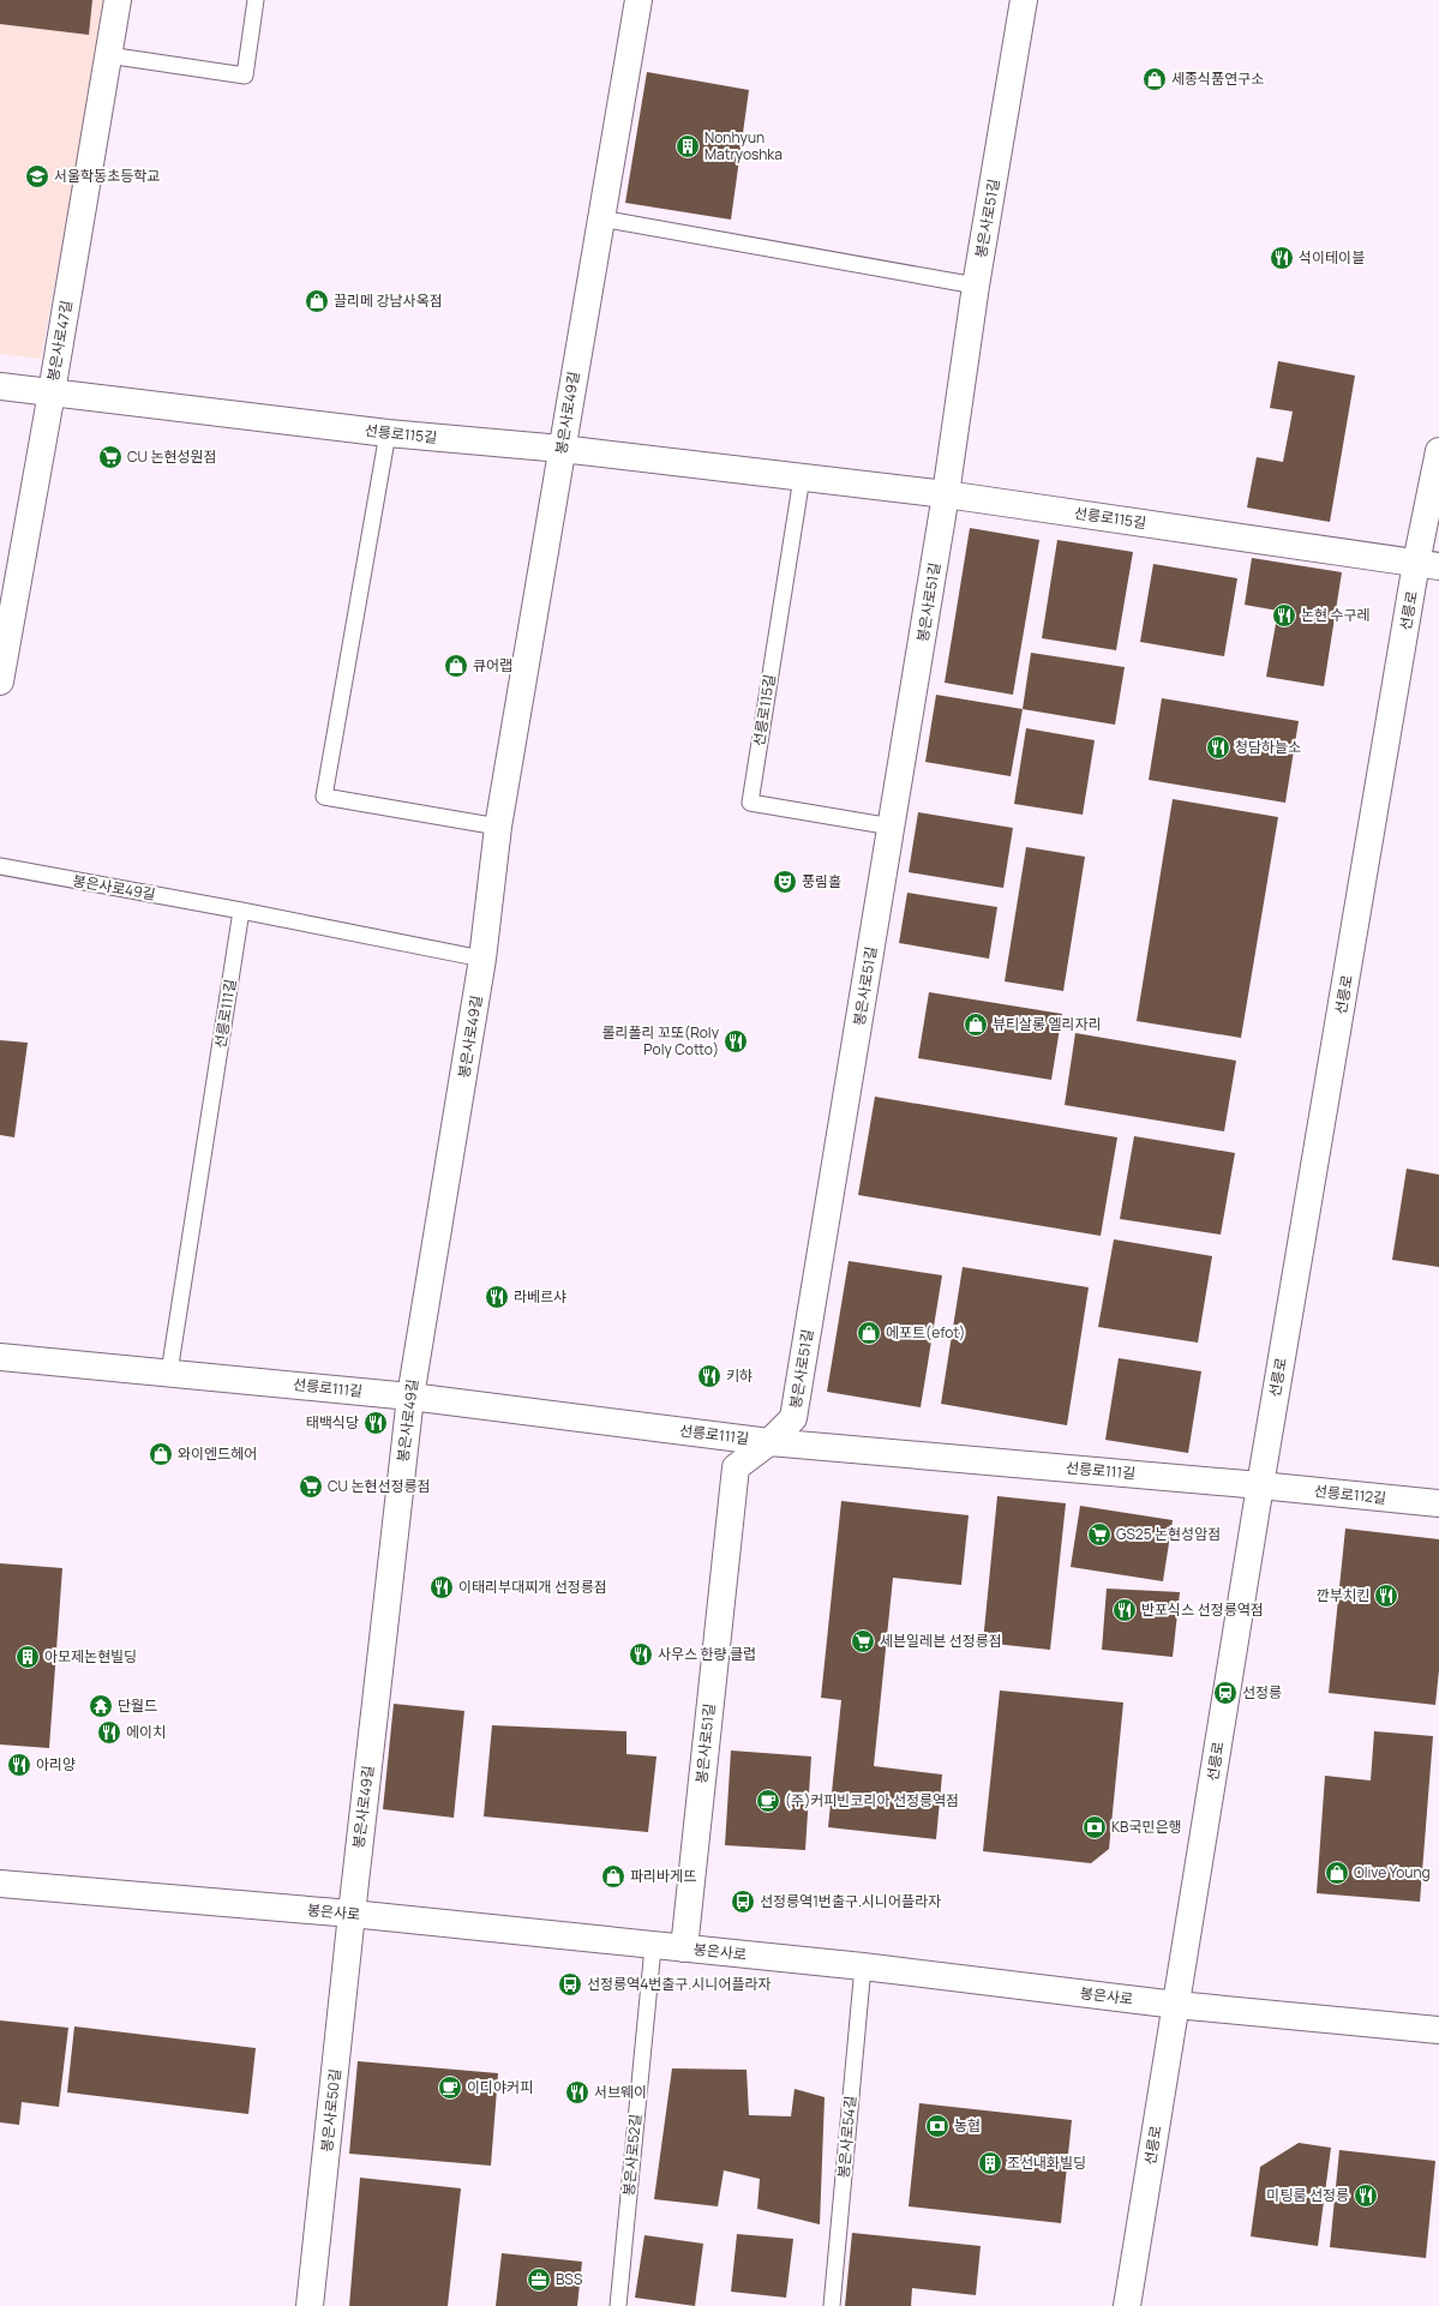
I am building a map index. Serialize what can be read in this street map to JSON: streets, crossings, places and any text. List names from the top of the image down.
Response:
{
  "streets": {
    "street": [
      "봉은사로51길",
      "봉은사로47길",
      "봉은사로49길",
      "선릉로115길",
      "선릉로",
      "선릉로111길",
      "선릉로112길",
      "봉은사로",
      "봉은사로50길"
    ],
    "lane": ["봉은사로54길", "봉은사로52길"]
  },
  "crossings": [
    ["봉은사로51길", "선릉로115길"],
    ["봉은사로51길", "선릉로111길"],
    ["봉은사로51길", "봉은사로"],
    ["봉은사로47길", "선릉로115길"],
    ["봉은사로49길", "선릉로115길"],
    ["봉은사로49길", "선릉로111길"],
    ["봉은사로49길", "봉은사로"],
    ["봉은사로49길", "봉은사로50길"],
    ["선릉로115길", "선릉로"],
    ["선릉로", "선릉로111길"],
    ["선릉로", "선릉로112길"],
    ["선릉로", "봉은사로"],
    ["선릉로111길", "선릉로112길"],
    ["봉은사로", "봉은사로50길"],
    ["봉은사로", "봉은사로54길"],
    ["봉은사로", "봉은사로52길"]
  ],
  "places": {
    "shop": [
      "세종식품연구소",
      "끌리메 강남사옥점",
      "큐어랩",
      "뷰티살롱 엘리자리",
      "에포트(efot)",
      "와이엔드헤어",
      "Olive Young",
      "파리바게뜨"
    ],
    "building": ["Nonhyun Matryoshka", "아모제논현빌딩", "조선내화빌딩"],
    "school or university": ["서울학동초등학교"],
    "restaurant": [
      "석이테이블",
      "논현 수구레",
      "청담하늘소",
      "롤리폴리 꼬또(Roly Poly Cotto)",
      "라베르샤",
      "키햐",
      "태백식당",
      "이태리부대찌개 선정릉점",
      "깐부치킨",
      "반포식스 선정릉역점",
      "사우스 한량 클럽",
      "에이치",
      "아리양",
      "서브웨이",
      "미팅룸 선정릉"
    ],
    "supermarket": [
      "CU 논현성원점",
      "CU 논현선정릉점",
      "GS25 논현성암점",
      "세븐일레븐 선정릉점"
    ],
    "theatre": ["풍림홀"],
    "station": ["선정릉"],
    "temple": ["단월드"],
    "cafe": ["(주)커피빈코리아 선정릉역점", "이디야커피"],
    "bank": ["KB국민은행", "농협"],
    "bus stop": ["선정릉역1번출구.시니어플라자", "선정릉역4번출구.시니어플라자"],
    "office": ["BSS"]
  }
}
